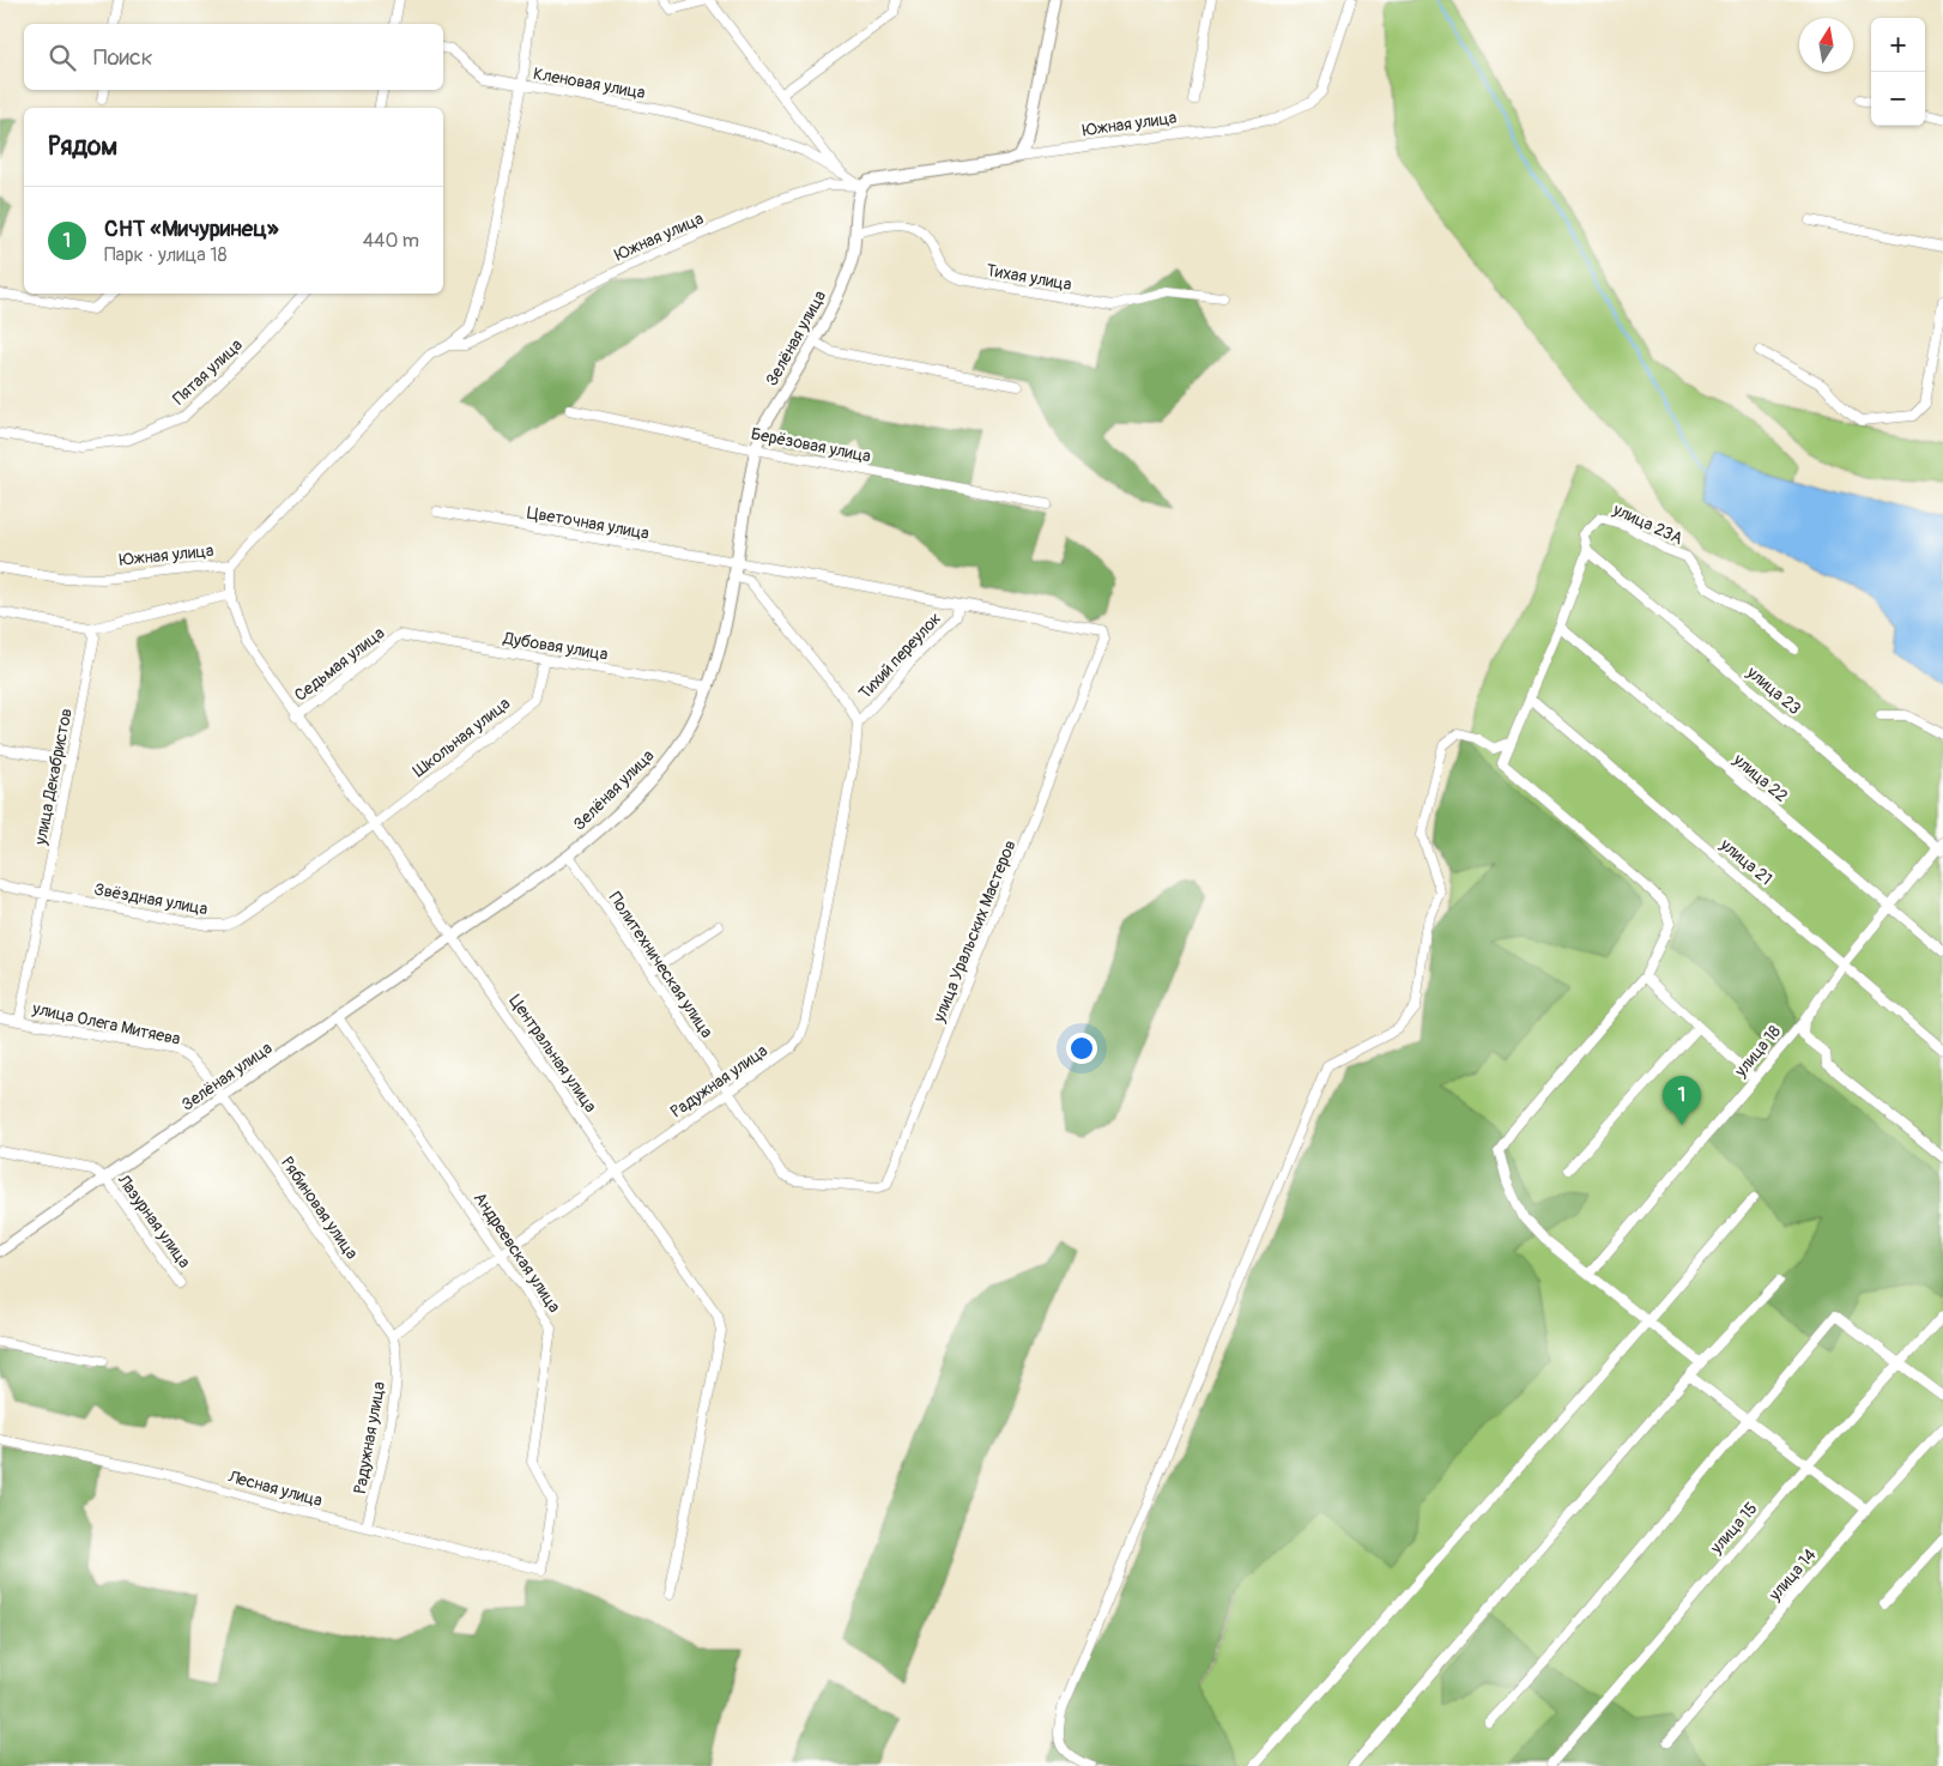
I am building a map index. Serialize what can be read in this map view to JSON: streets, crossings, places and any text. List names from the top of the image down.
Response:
{
  "streets": {
    "street": [
      "Кленовая улица",
      "Южная улица",
      "Тихая улица",
      "Зелёная улица",
      "Пятая улица",
      "Берёзовая улица",
      "Цветочная улица",
      "улица 23А",
      "Дубовая улица",
      "Тихий переулок",
      "Седьмая улица",
      "улица 23",
      "Школьная улица",
      "улица Декабристов",
      "улица 22",
      "улица 21",
      "Звёздная улица",
      "улица Уральских Мастеров",
      "Политехническая улица",
      "улица Олега Митяева",
      "улица 18",
      "Центральная улица",
      "Радужная улица",
      "Рябиновая улица",
      "Лазурная улица",
      "Андреевская улица",
      "Лесная улица",
      "улица 15",
      "улица 14"
    ]
  },
  "crossings": [
    ["Кленовая улица", "Южная улица"],
    ["Южная улица", "Зелёная улица"],
    ["Южная улица", "Центральная улица"],
    ["Тихая улица", "Зелёная улица"],
    ["Зелёная улица", "Берёзовая улица"],
    ["Зелёная улица", "Цветочная улица"],
    ["Зелёная улица", "Дубовая улица"],
    ["Зелёная улица", "Политехническая улица"],
    ["Зелёная улица", "улица Олега Митяева"],
    ["Зелёная улица", "Центральная улица"],
    ["Зелёная улица", "Рябиновая улица"],
    ["Зелёная улица", "Лазурная улица"],
    ["Зелёная улица", "Андреевская улица"],
    ["Цветочная улица", "Тихий переулок"],
    ["Цветочная улица", "улица Уральских Мастеров"],
    ["улица 23А", "улица 23"],
    ["Дубовая улица", "Седьмая улица"],
    ["Дубовая улица", "Школьная улица"],
    ["Тихий переулок", "улица Уральских Мастеров"],
    ["Тихий переулок", "Радужная улица"],
    ["Седьмая улица", "Центральная улица"],
    ["улица 23", "улица 18"],
    ["Школьная улица", "Звёздная улица"],
    ["Школьная улица", "Центральная улица"],
    ["улица Декабристов", "Звёздная улица"],
    ["улица Декабристов", "улица Олега Митяева"],
    ["улица 22", "улица 18"],
    ["улица 21", "улица 18"],
    ["Звёздная улица", "Центральная улица"],
    ["улица Уральских Мастеров", "Политехническая улица"],
    ["улица Уральских Мастеров", "Радужная улица"],
    ["Политехническая улица", "Радужная улица"],
    ["улица Олега Митяева", "Рябиновая улица"],
    ["Центральная улица", "Радужная улица"],
    ["Радужная улица", "Рябиновая улица"],
    ["Радужная улица", "Андреевская улица"],
    ["Радужная улица", "Лесная улица"],
    ["Андреевская улица", "Лесная улица"]
  ],
  "north": "top",
  "page": {
    "map_buttons": ["+", "−"],
    "search": "Поиск",
    "heading": "Рядом",
    "list": [
      {
        "mark": "1",
        "name": "СНТ «Мичуринец»",
        "note": "Парк · улица 18",
        "value": "440 m"
      }
    ],
    "pins": "1"
  }
}
